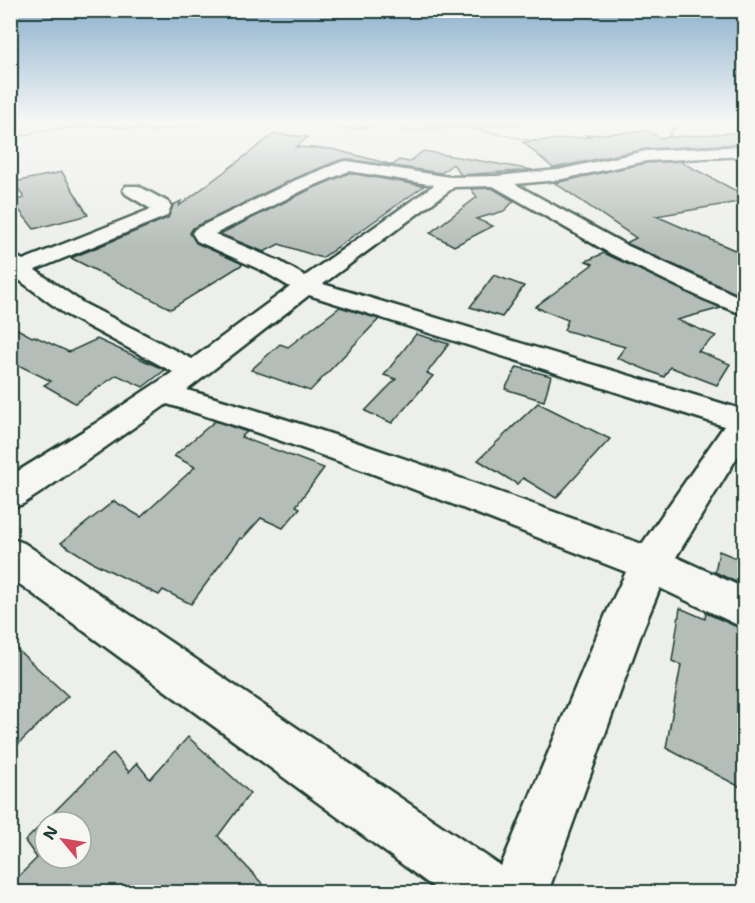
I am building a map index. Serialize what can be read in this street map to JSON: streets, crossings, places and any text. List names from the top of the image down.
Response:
{
  "north": "top left"
}
